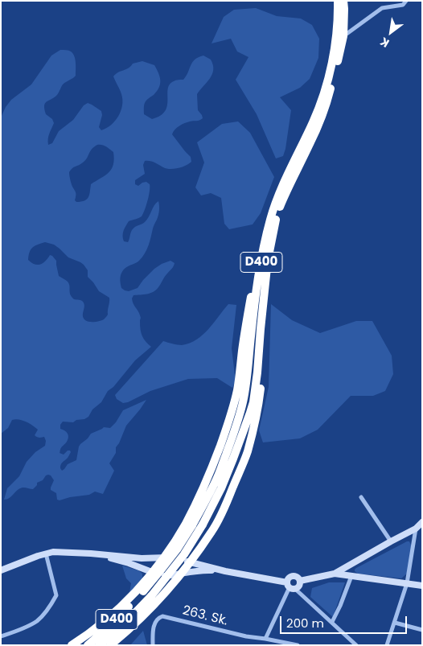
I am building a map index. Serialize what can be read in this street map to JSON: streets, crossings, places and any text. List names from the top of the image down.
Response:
{
  "streets": {
    "highway": ["D400"],
    "street": ["263. Sk."]
  },
  "scale_bar": "200 m",
  "north": "bottom left"
}
